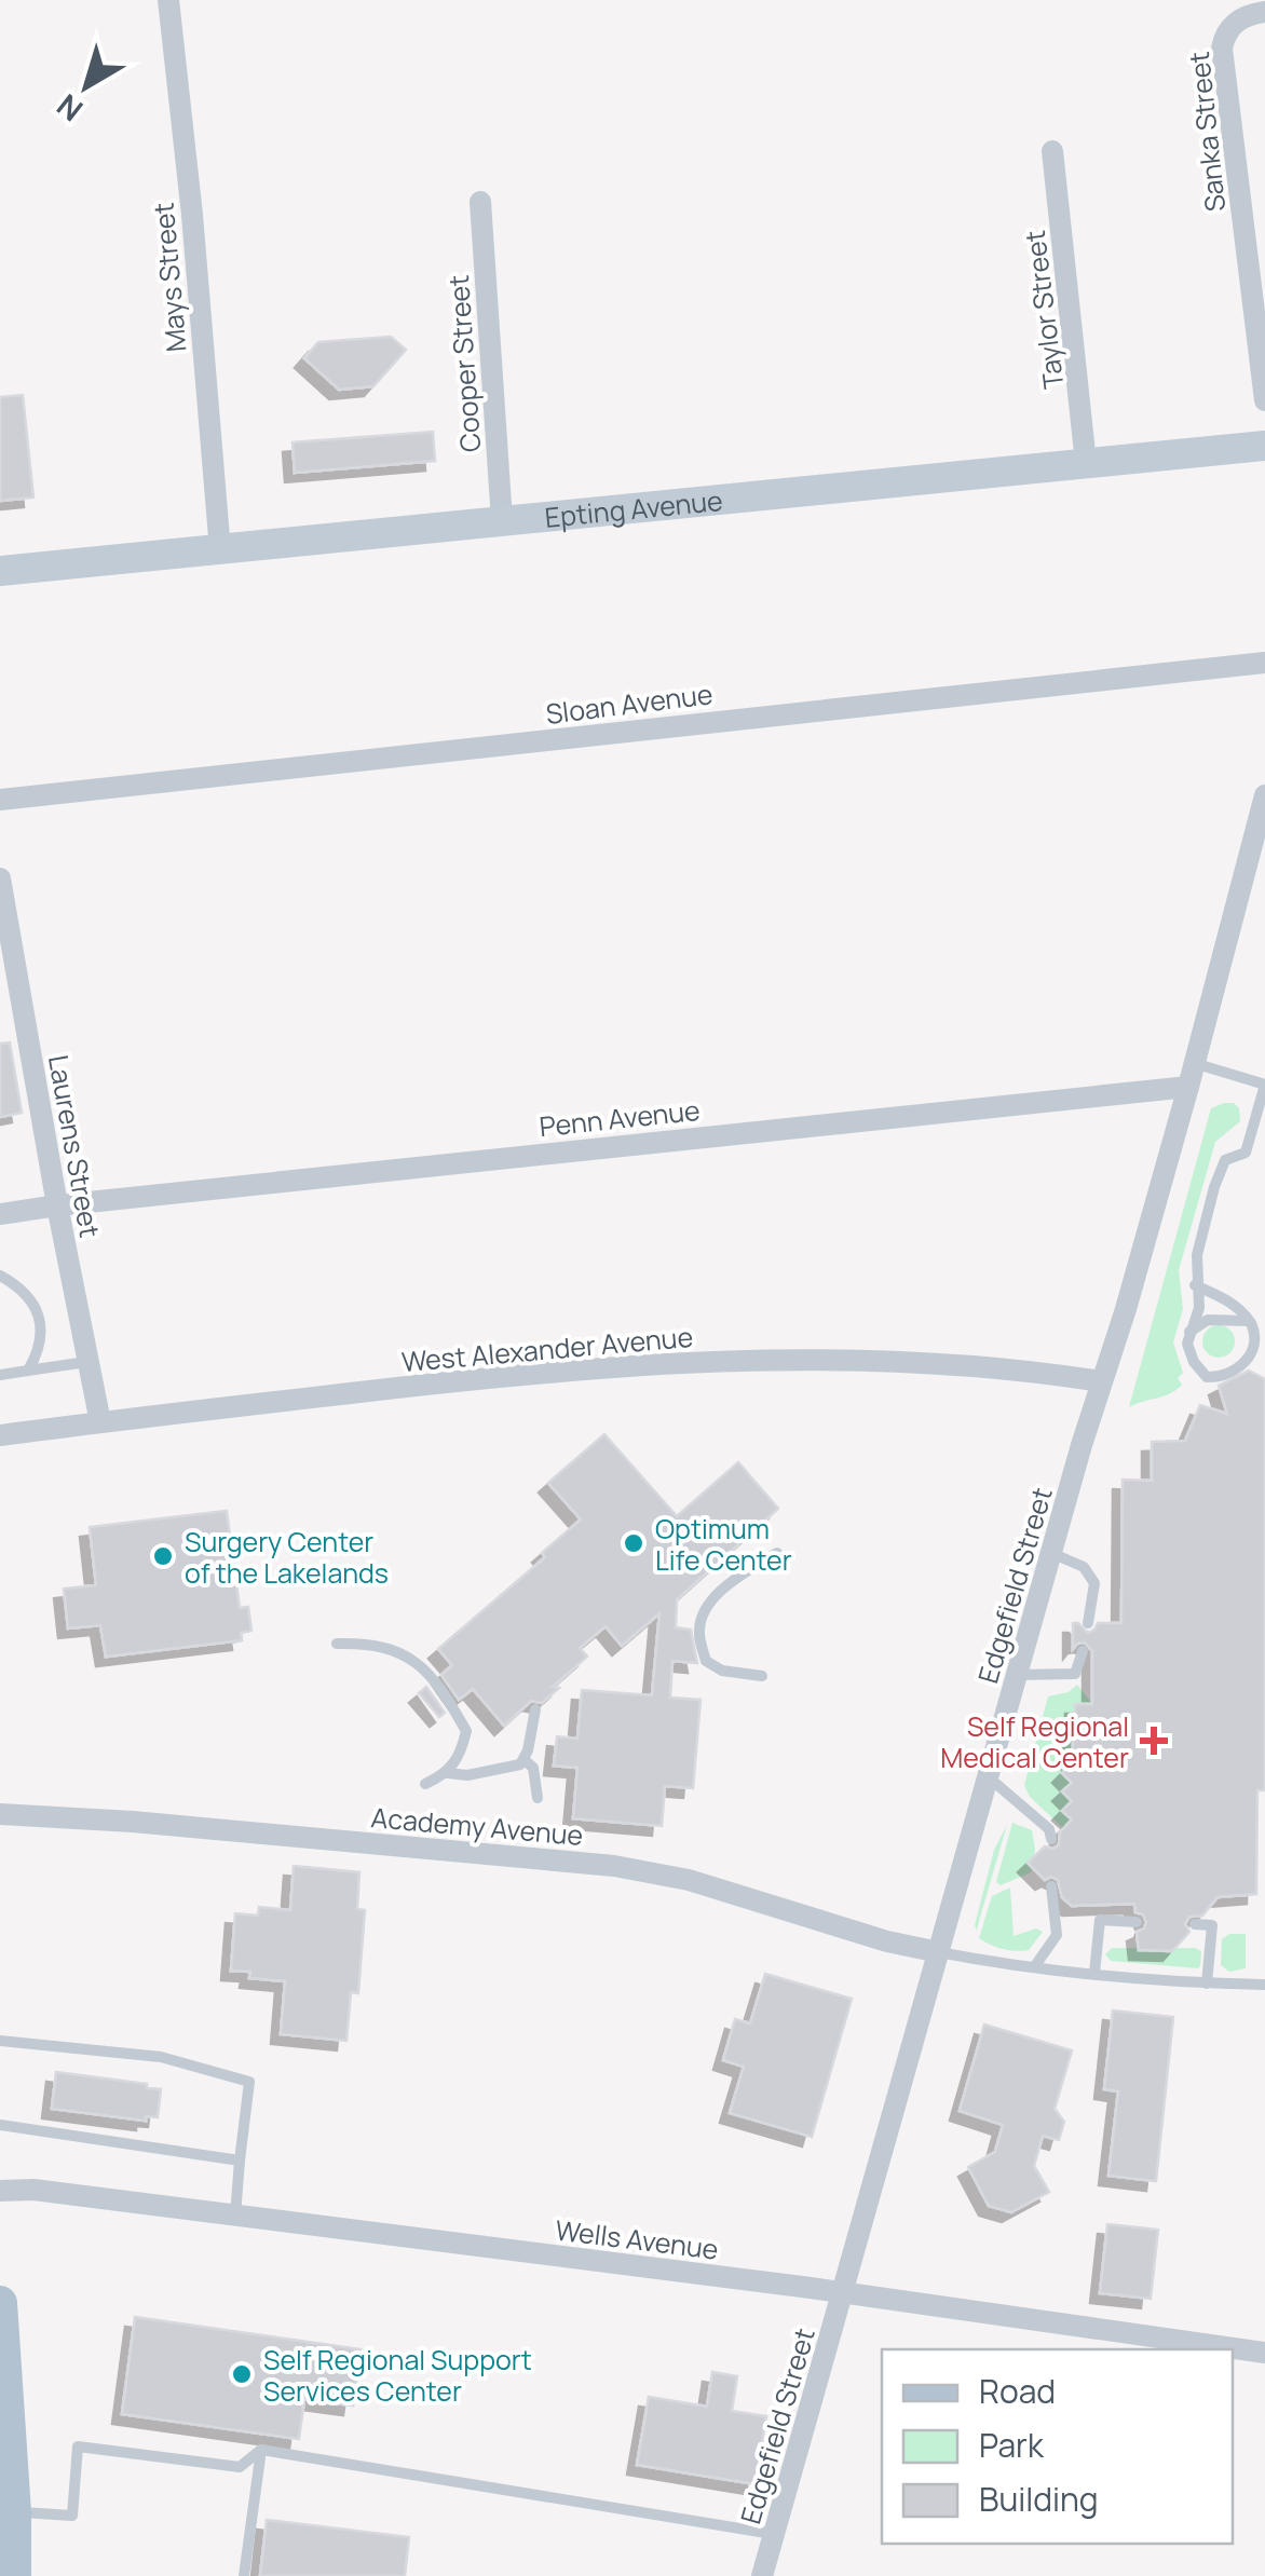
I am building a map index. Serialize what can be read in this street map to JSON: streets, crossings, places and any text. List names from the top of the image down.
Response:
{
  "streets": {
    "street": [
      "Sanka Street",
      "Mays Street",
      "Taylor Street",
      "Cooper Street",
      "Epting Avenue",
      "Sloan Avenue",
      "Penn Avenue",
      "Laurens Street",
      "West Alexander Avenue",
      "Edgefield Street",
      "Academy Avenue",
      "Wells Avenue"
    ]
  },
  "crossings": [
    ["Mays Street", "Epting Avenue"],
    ["Taylor Street", "Epting Avenue"],
    ["Cooper Street", "Epting Avenue"],
    ["Penn Avenue", "Laurens Street"],
    ["Penn Avenue", "Edgefield Street"],
    ["Laurens Street", "West Alexander Avenue"],
    ["West Alexander Avenue", "Edgefield Street"],
    ["Edgefield Street", "Academy Avenue"],
    ["Edgefield Street", "Wells Avenue"]
  ],
  "places": {
    "other": ["Optimum Life Center", "Surgery Center of the Lakelands", "Self Regional Support Services Center"],
    "health": ["Self Regional Medical Center"]
  },
  "legend": ["Road", "Park", "Building"],
  "north": "bottom left"
}
